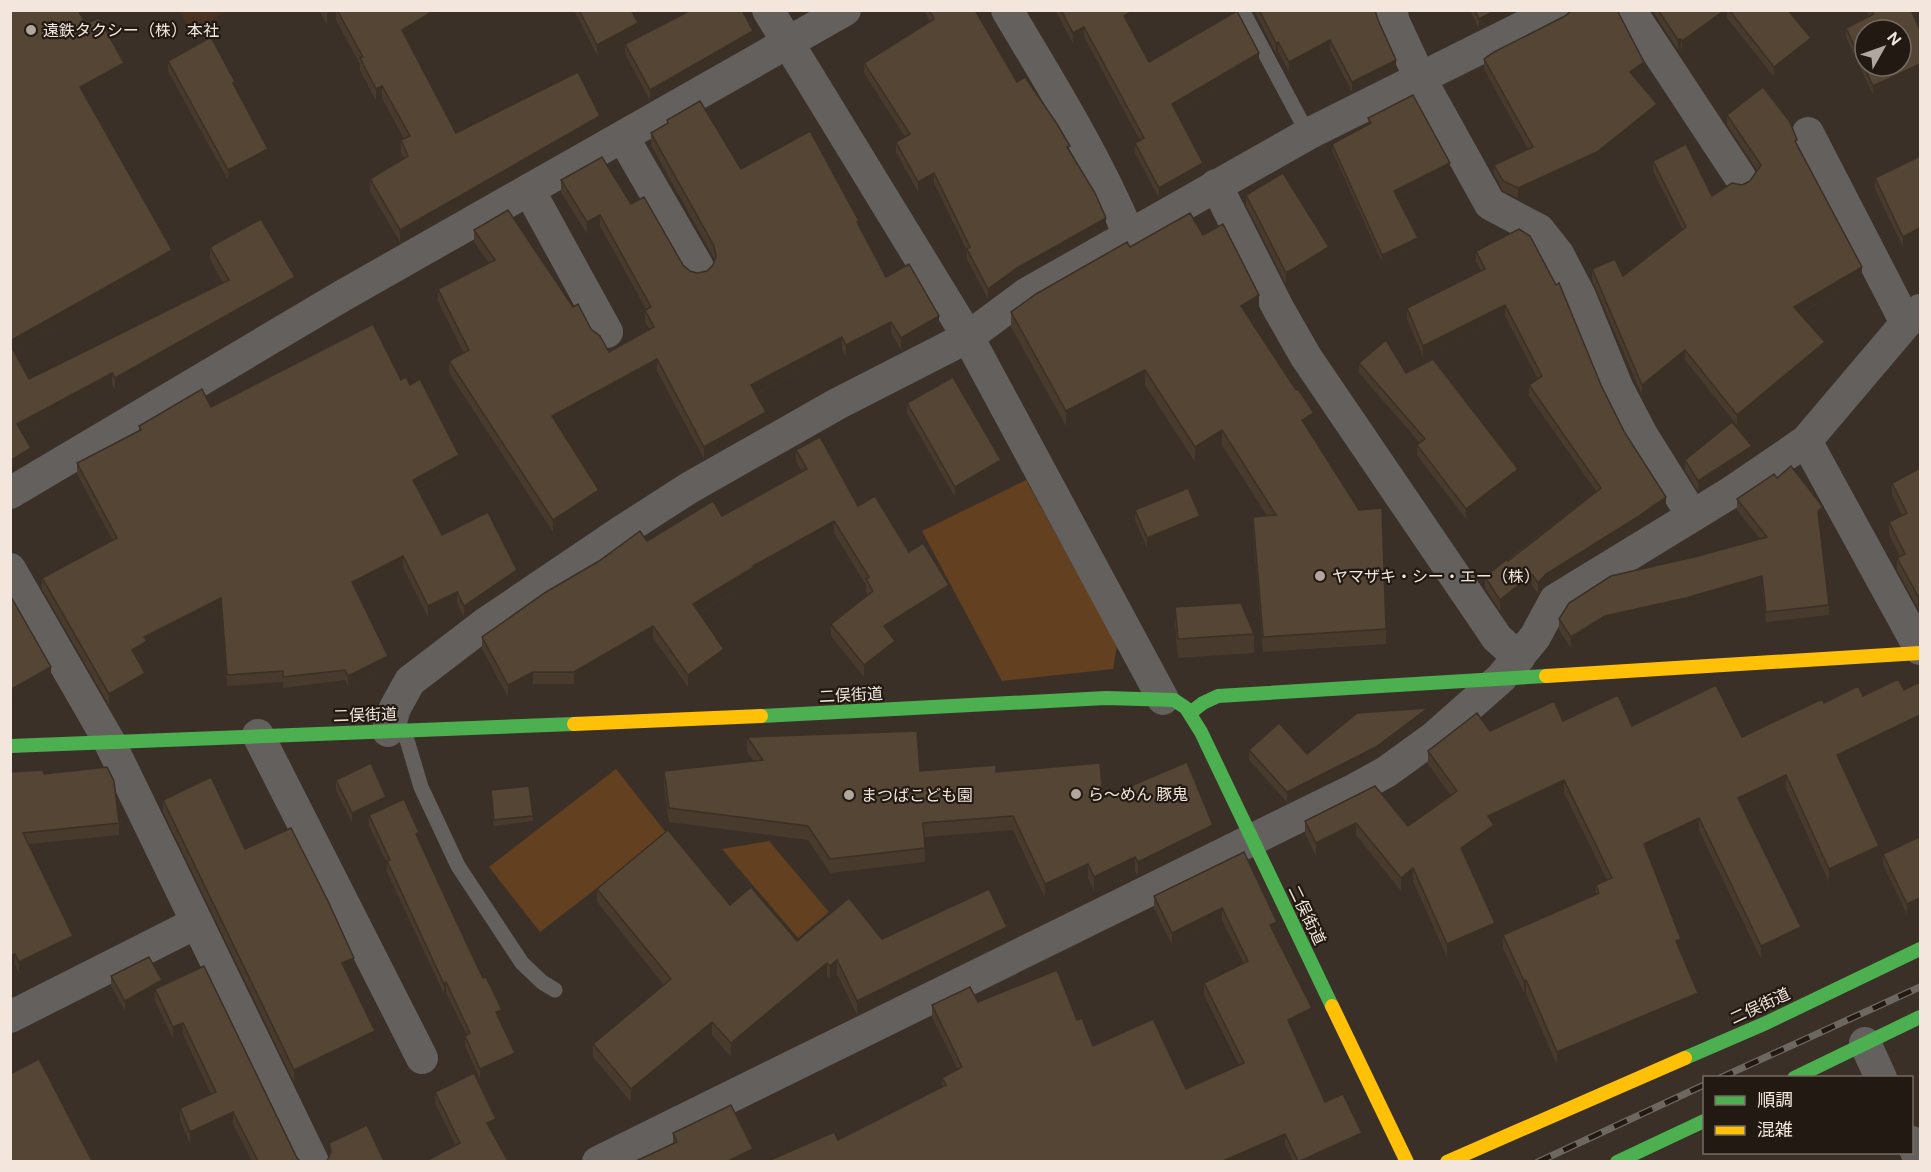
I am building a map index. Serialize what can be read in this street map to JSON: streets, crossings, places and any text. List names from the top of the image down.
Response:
{
  "streets": {
    "street": ["二俣街道"]
  },
  "places": [
    "遠鉄タクシー（株）本社",
    "ヤマザキ・シー・エー（株）",
    "ら～めん 豚鬼",
    "まつばこども園"
  ],
  "legend": ["順調", "混雑"],
  "north": "top right"
}
